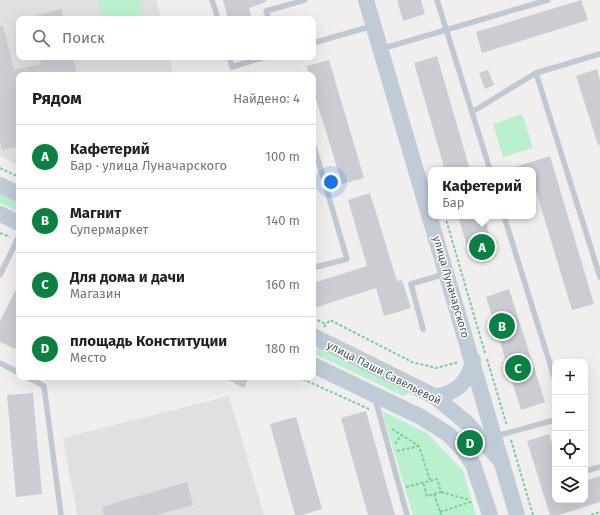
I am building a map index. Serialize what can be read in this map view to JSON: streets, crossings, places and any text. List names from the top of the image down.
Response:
{
  "streets": {
    "main road": ["улица Луначарского", "улица Паши Савельевой"]
  },
  "crossings": [
    ["улица Луначарского", "улица Паши Савельевой"]
  ],
  "page": {
    "search": "Поиск",
    "heading": ["Рядом", "Найдено: 4"],
    "list": [
      {
        "mark": "A",
        "name": "Кафетерий",
        "note": "Бар · улица Луначарского",
        "value": "100 m"
      },
      {
        "mark": "B",
        "name": "Магнит",
        "note": "Супермаркет",
        "value": "140 m"
      },
      {
        "mark": "C",
        "name": "Для дома и дачи",
        "note": "Магазин",
        "value": "160 m"
      },
      {
        "mark": "D",
        "name": "площадь Конституции",
        "note": "Место",
        "value": "180 m"
      }
    ],
    "popup": ["Кафетерий", "Бар"],
    "pins": [
      "A",
      "B",
      "C",
      "D"
    ],
    "map_buttons": ["+", "−"]
  }
}
